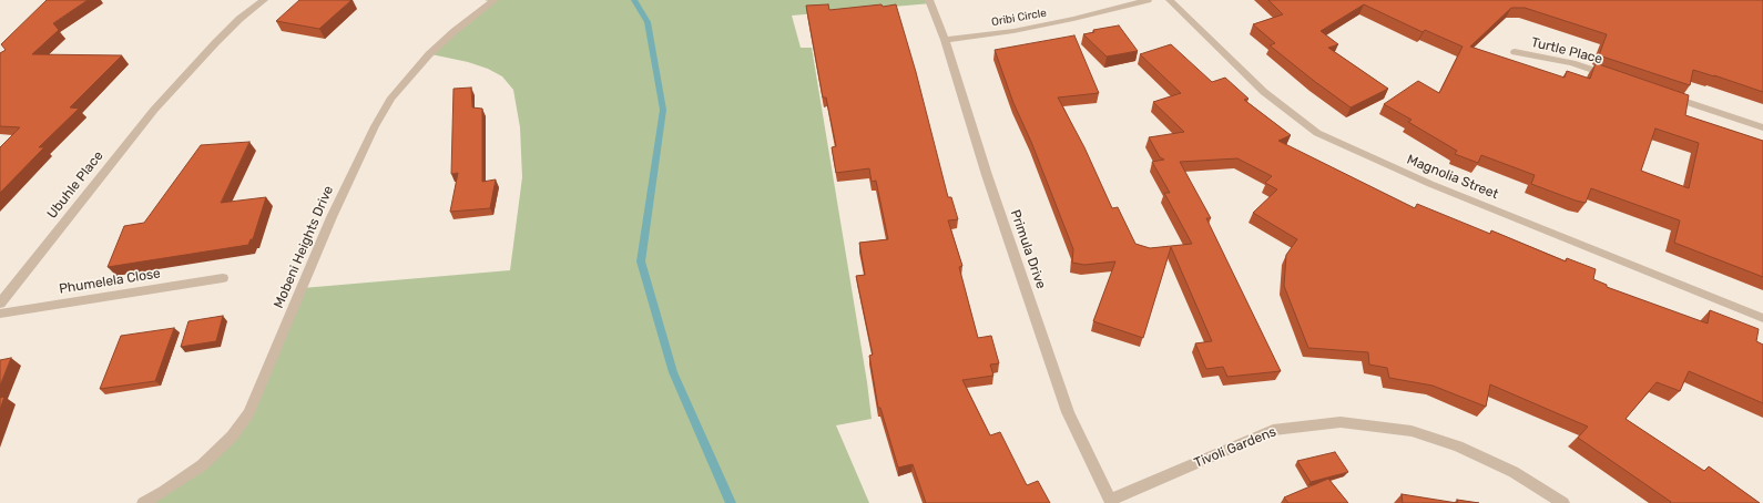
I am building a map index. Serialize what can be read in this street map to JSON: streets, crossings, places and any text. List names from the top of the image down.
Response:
{
  "streets": {
    "street": [
      "Oribi Circle",
      "Turtle Place",
      "Magnolia Street",
      "Ubuhle Place",
      "Mobeni Heights Drive",
      "Primula Drive",
      "Phumelela Close",
      "Tivoli Gardens"
    ]
  },
  "crossings": [
    ["Oribi Circle", "Primula Drive"],
    ["Primula Drive", "Tivoli Gardens"]
  ]
}
